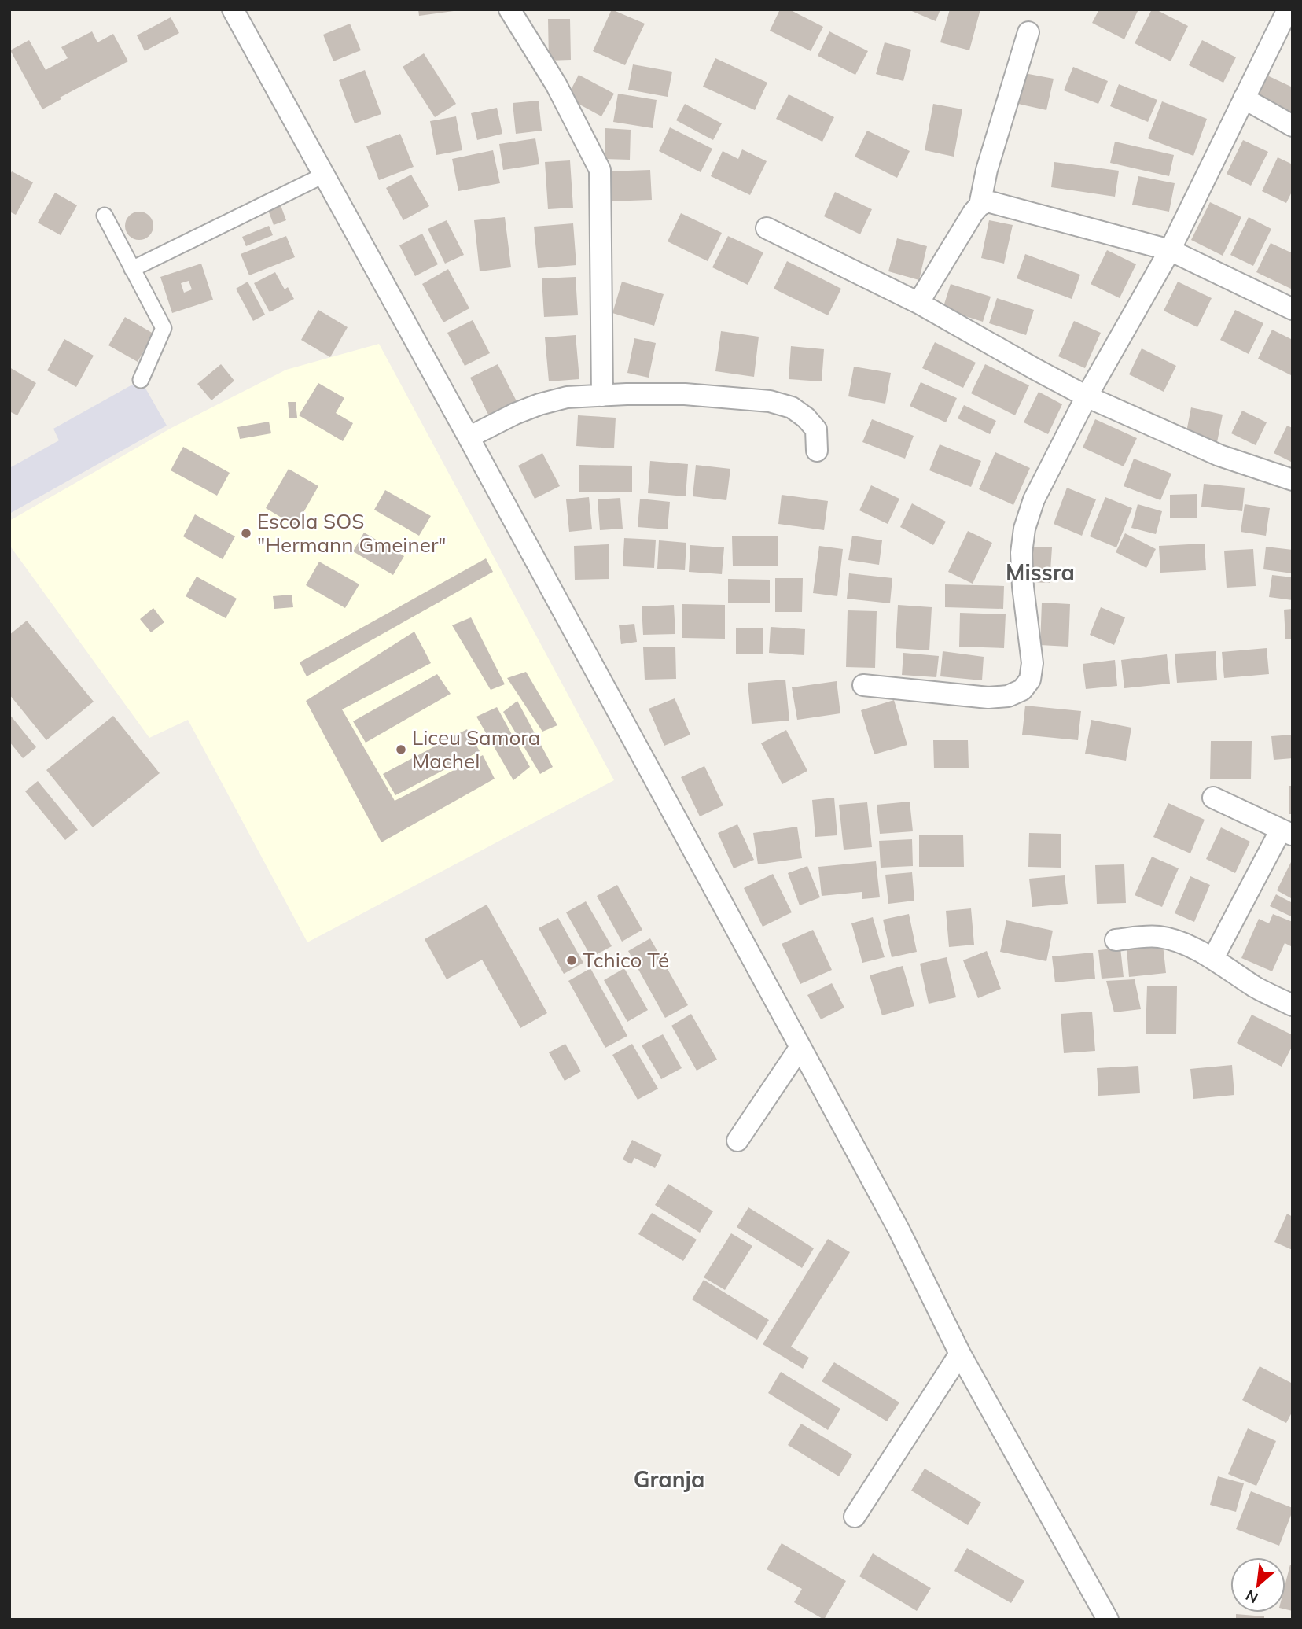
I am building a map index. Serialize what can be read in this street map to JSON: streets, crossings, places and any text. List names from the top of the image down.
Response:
{
  "districts": ["Missra", "Granja"],
  "places": ["Escola SOS \"Hermann Gmeiner\"", "Liceu Samora Machel", "Tchico Té"],
  "north": "bottom left"
}
